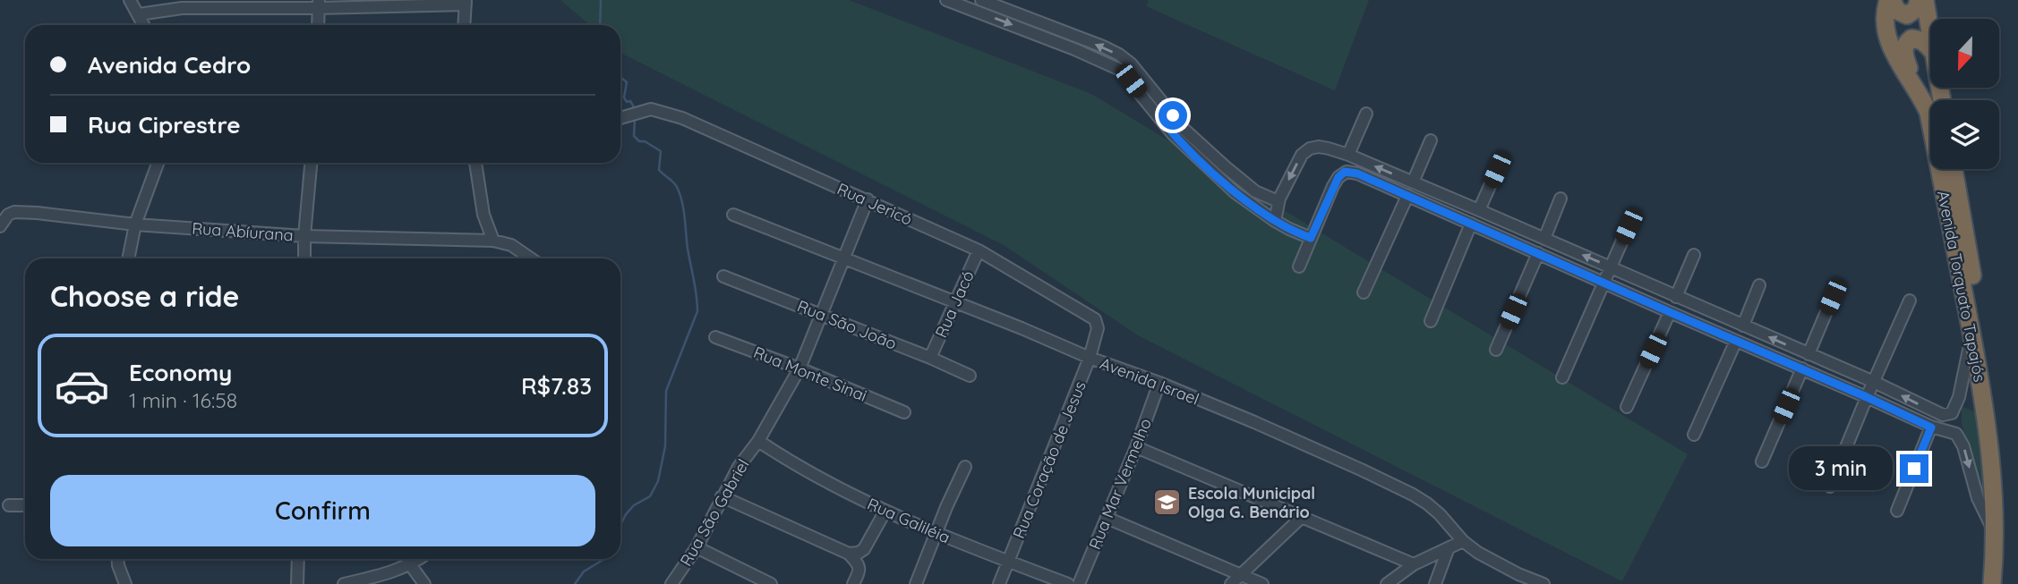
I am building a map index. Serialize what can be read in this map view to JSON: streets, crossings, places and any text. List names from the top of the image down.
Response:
{
  "streets": {
    "highway": ["Avenida Torquato Tapajós"],
    "street": [
      "Rua Jericó",
      "Rua Abíurana",
      "Rua Jacó",
      "Rua São João",
      "Rua Monte Sinai",
      "Avenida Israel",
      "Rua Coração de Jesus",
      "Rua Mar Vermelho",
      "Rua São Gabriel",
      "Rua Galiléia"
    ]
  },
  "crossings": [
    ["Rua Jericó", "Rua Jacó"],
    ["Rua Jericó", "Rua Coração de Jesus"],
    ["Rua Jericó", "Rua São Gabriel"],
    ["Rua Jacó", "Rua São João"],
    ["Rua Jacó", "Avenida Israel"],
    ["Rua São João", "Rua São Gabriel"],
    ["Rua Monte Sinai", "Rua São Gabriel"],
    ["Avenida Israel", "Rua Coração de Jesus"],
    ["Avenida Israel", "Rua Mar Vermelho"],
    ["Avenida Israel", "Rua São Gabriel"],
    ["Rua Coração de Jesus", "Rua Galiléia"],
    ["Rua São Gabriel", "Rua Galiléia"]
  ],
  "places": {
    "school or university": ["Escola Municipal Olga G. Benário"]
  },
  "north": "bottom",
  "page": {
    "banner": ["Avenida Cedro", "Rua Ciprestre"],
    "heading": "Choose a ride",
    "list": [
      {
        "name": "Economy",
        "note": "1 min · 16:58",
        "value": "R$7.83"
      }
    ],
    "bubble": "3 min",
    "buttons": "Confirm"
  }
}
